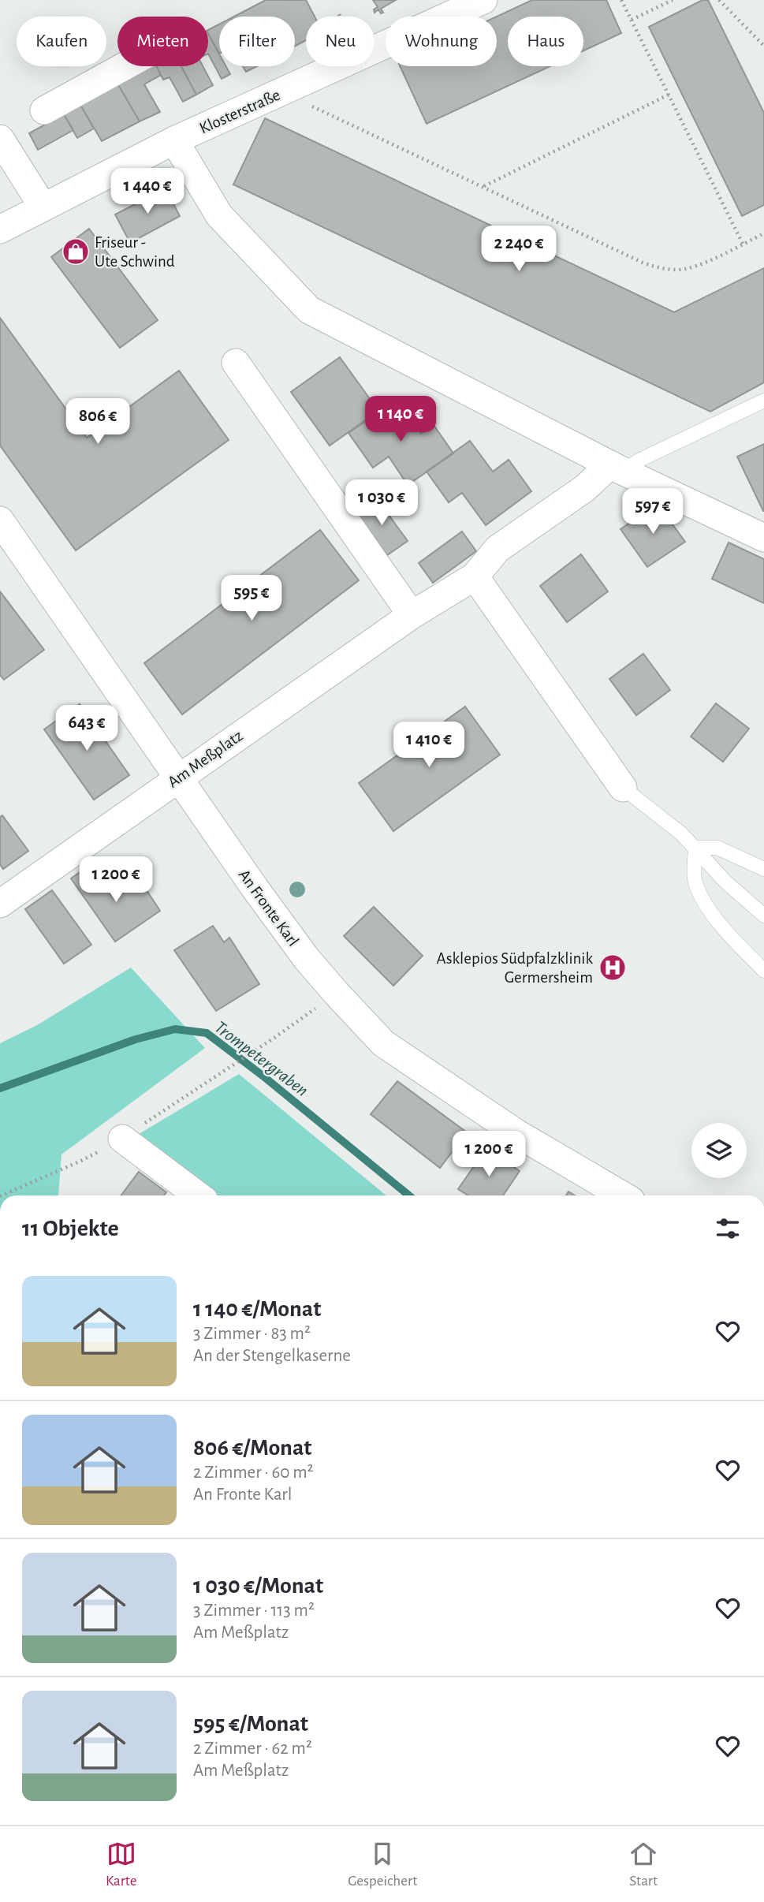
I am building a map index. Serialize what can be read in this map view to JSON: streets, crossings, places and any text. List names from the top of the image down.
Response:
{
  "streets": {
    "street": ["Klosterstraße", "Am Meßplatz", "An Fronte Karl"]
  },
  "crossings": [
    ["Am Meßplatz", "An Fronte Karl"]
  ],
  "water": ["Trompetergraben"],
  "places": {
    "shop": ["Friseur - Ute Schwind"],
    "hospital": ["Asklepios Südpfalzklinik Germersheim"]
  },
  "page": {
    "chip": [
      "Kaufen",
      "Mieten",
      "Filter",
      "Neu",
      "Wohnung",
      "Haus"
    ],
    "price": [
      "1 440 €",
      "2 240 €",
      "1 140 €",
      "806 €",
      "1 030 €",
      "597 €",
      "595 €",
      "643 €",
      "1 410 €",
      "1 200 €",
      "1 200 €"
    ],
    "heading": "11 Objekte",
    "list": [
      {
        "name": "1 140 €/Monat",
        "note": "3 Zimmer · 83 m² · An der Stengelkaserne"
      },
      {
        "name": "806 €/Monat",
        "note": "2 Zimmer · 60 m² · An Fronte Karl"
      },
      {
        "name": "1 030 €/Monat",
        "note": "3 Zimmer · 113 m² · Am Meßplatz"
      },
      {
        "name": "595 €/Monat",
        "note": "2 Zimmer · 62 m² · Am Meßplatz"
      }
    ],
    "tabs": ["Karte", "Gespeichert", "Start"]
  }
}
